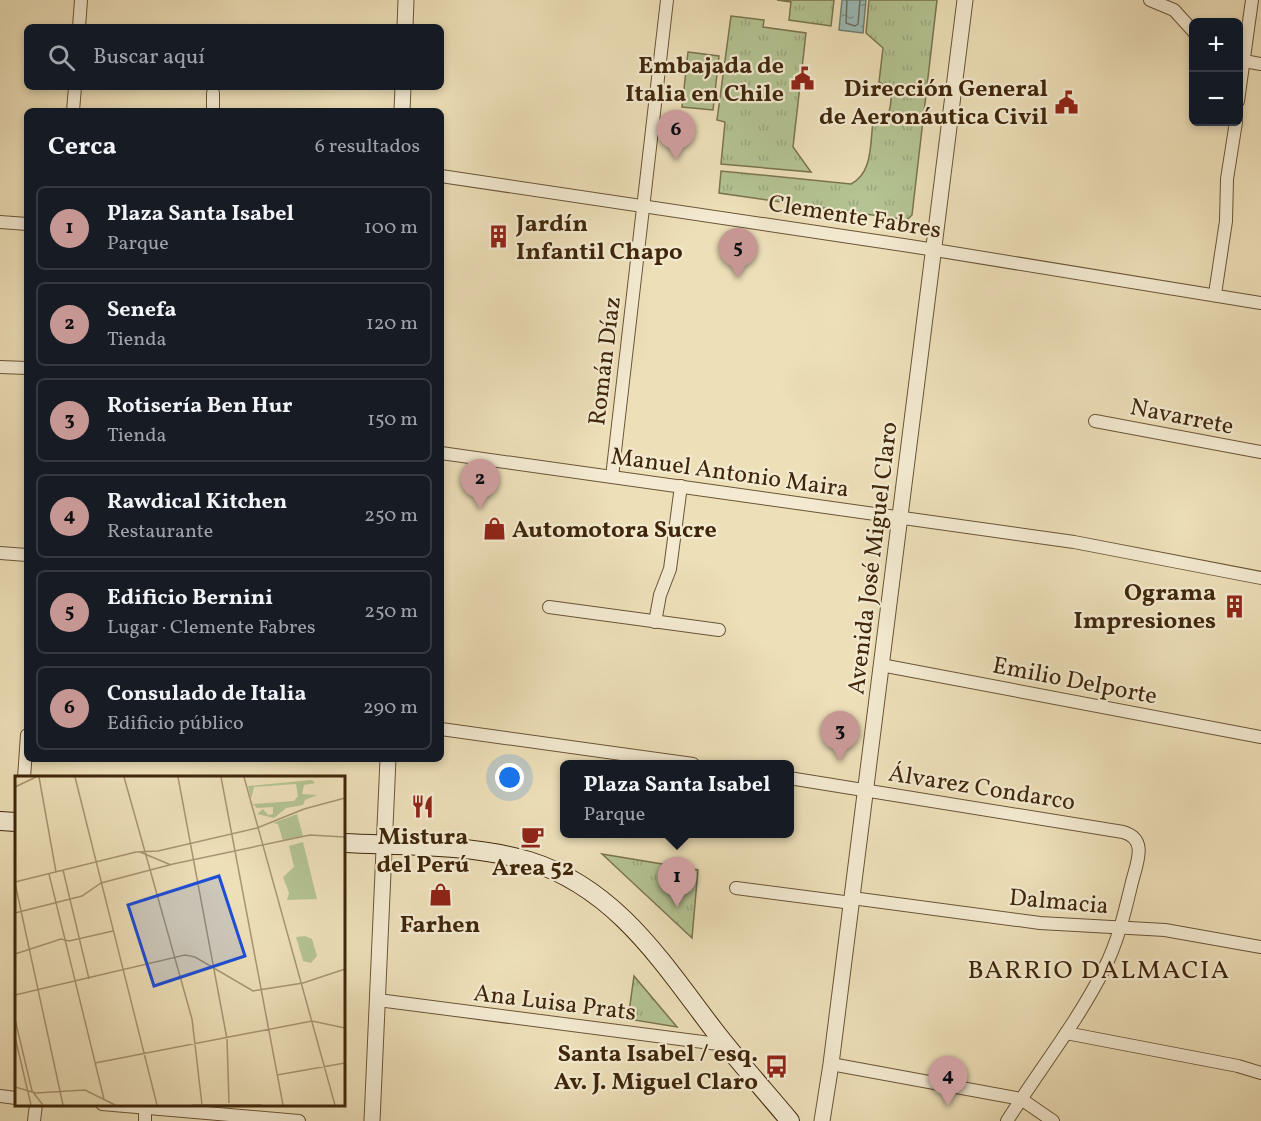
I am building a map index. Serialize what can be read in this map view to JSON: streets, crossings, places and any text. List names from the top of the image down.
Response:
{
  "streets": {
    "street": [
      "Clemente Fabres",
      "Román Díaz",
      "Navarrete",
      "Manuel Antonio Maira",
      "Avenida José Miguel Claro",
      "Emilio Delporte",
      "Álvarez Condarco",
      "Dalmacia",
      "Ana Luisa Prats"
    ]
  },
  "crossings": [
    ["Clemente Fabres", "Román Díaz"],
    ["Clemente Fabres", "Avenida José Miguel Claro"],
    ["Román Díaz", "Manuel Antonio Maira"],
    ["Manuel Antonio Maira", "Avenida José Miguel Claro"],
    ["Avenida José Miguel Claro", "Emilio Delporte"],
    ["Avenida José Miguel Claro", "Álvarez Condarco"],
    ["Avenida José Miguel Claro", "Dalmacia"],
    ["Álvarez Condarco", "Dalmacia"]
  ],
  "districts": ["BARRIO DALMACIA"],
  "places": {
    "public building": ["Embajada de Italia en Chile", "Dirección General de Aeronáutica Civil"],
    "building": ["Jardín Infantil Chapo", "Ograma Impresiones"],
    "shop": ["Automotora Sucre", "Farhen"],
    "restaurant": ["Mistura del Perú"],
    "cafe": ["Area 52"],
    "bus stop": ["Santa Isabel / esq. Av. J. Miguel Claro"]
  },
  "page": {
    "map_buttons": ["+", "−"],
    "search": "Buscar aquí",
    "heading": ["Cerca", "6 resultados"],
    "pins": [
      "6",
      "5",
      "2",
      "3",
      "1",
      "4"
    ],
    "list": [
      {
        "mark": "1",
        "name": "Plaza Santa Isabel",
        "note": "Parque",
        "value": "100 m"
      },
      {
        "mark": "2",
        "name": "Senefa",
        "note": "Tienda",
        "value": "120 m"
      },
      {
        "mark": "3",
        "name": "Rotisería Ben Hur",
        "note": "Tienda",
        "value": "150 m"
      },
      {
        "mark": "4",
        "name": "Rawdical Kitchen",
        "note": "Restaurante",
        "value": "250 m"
      },
      {
        "mark": "5",
        "name": "Edificio Bernini",
        "note": "Lugar · Clemente Fabres",
        "value": "250 m"
      },
      {
        "mark": "6",
        "name": "Consulado de Italia",
        "note": "Edificio público",
        "value": "290 m"
      }
    ],
    "popup": ["Plaza Santa Isabel", "Parque"]
  }
}
